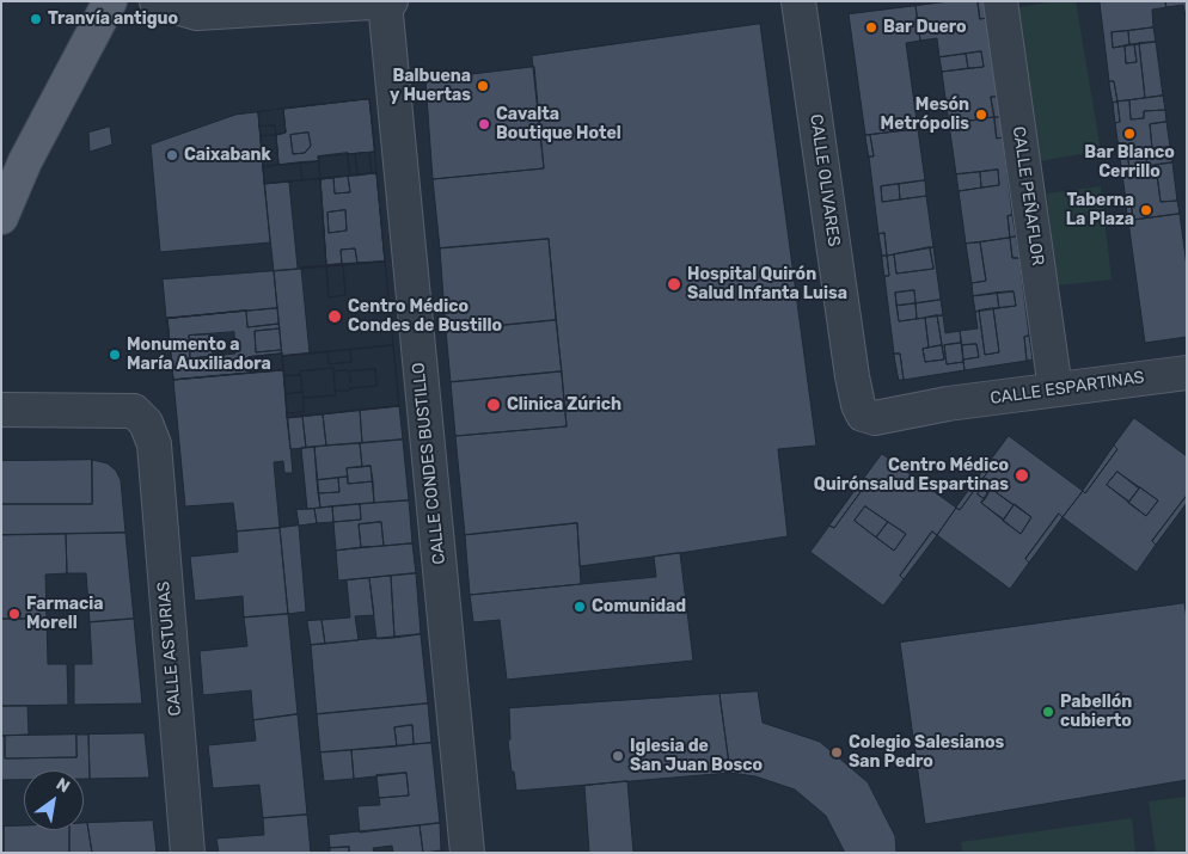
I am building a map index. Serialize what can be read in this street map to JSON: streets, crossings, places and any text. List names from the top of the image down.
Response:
{
  "streets": {
    "street": [
      "CALLE OLIVARES",
      "CALLE PEÑAFLOR",
      "CALLE ESPARTINAS",
      "CALLE CONDES BUSTILLO",
      "CALLE ASTURIAS"
    ]
  },
  "crossings": [
    ["CALLE OLIVARES", "CALLE ESPARTINAS"],
    ["CALLE PEÑAFLOR", "CALLE ESPARTINAS"]
  ],
  "places": [
    "Tranvía antiguo",
    "Bar Duero",
    "Balbuena y Huertas",
    "Mesón Metrópolis",
    "Cavalta Boutique Hotel",
    "Bar Blanco Cerrillo",
    "Caixabank",
    "Taberna La Plaza",
    "Hospital Quirón Salud Infanta Luisa",
    "Centro Médico Condes de Bustillo",
    "Monumento a María Auxiliadora",
    "Clinica Zúrich",
    "Centro Médico Quirónsalud Espartinas",
    "Comunidad",
    "Farmacia Morell",
    "Pabellón cubierto",
    "Colegio Salesianos San Pedro",
    "Iglesia de San Juan Bosco"
  ],
  "north": "top right"
}
